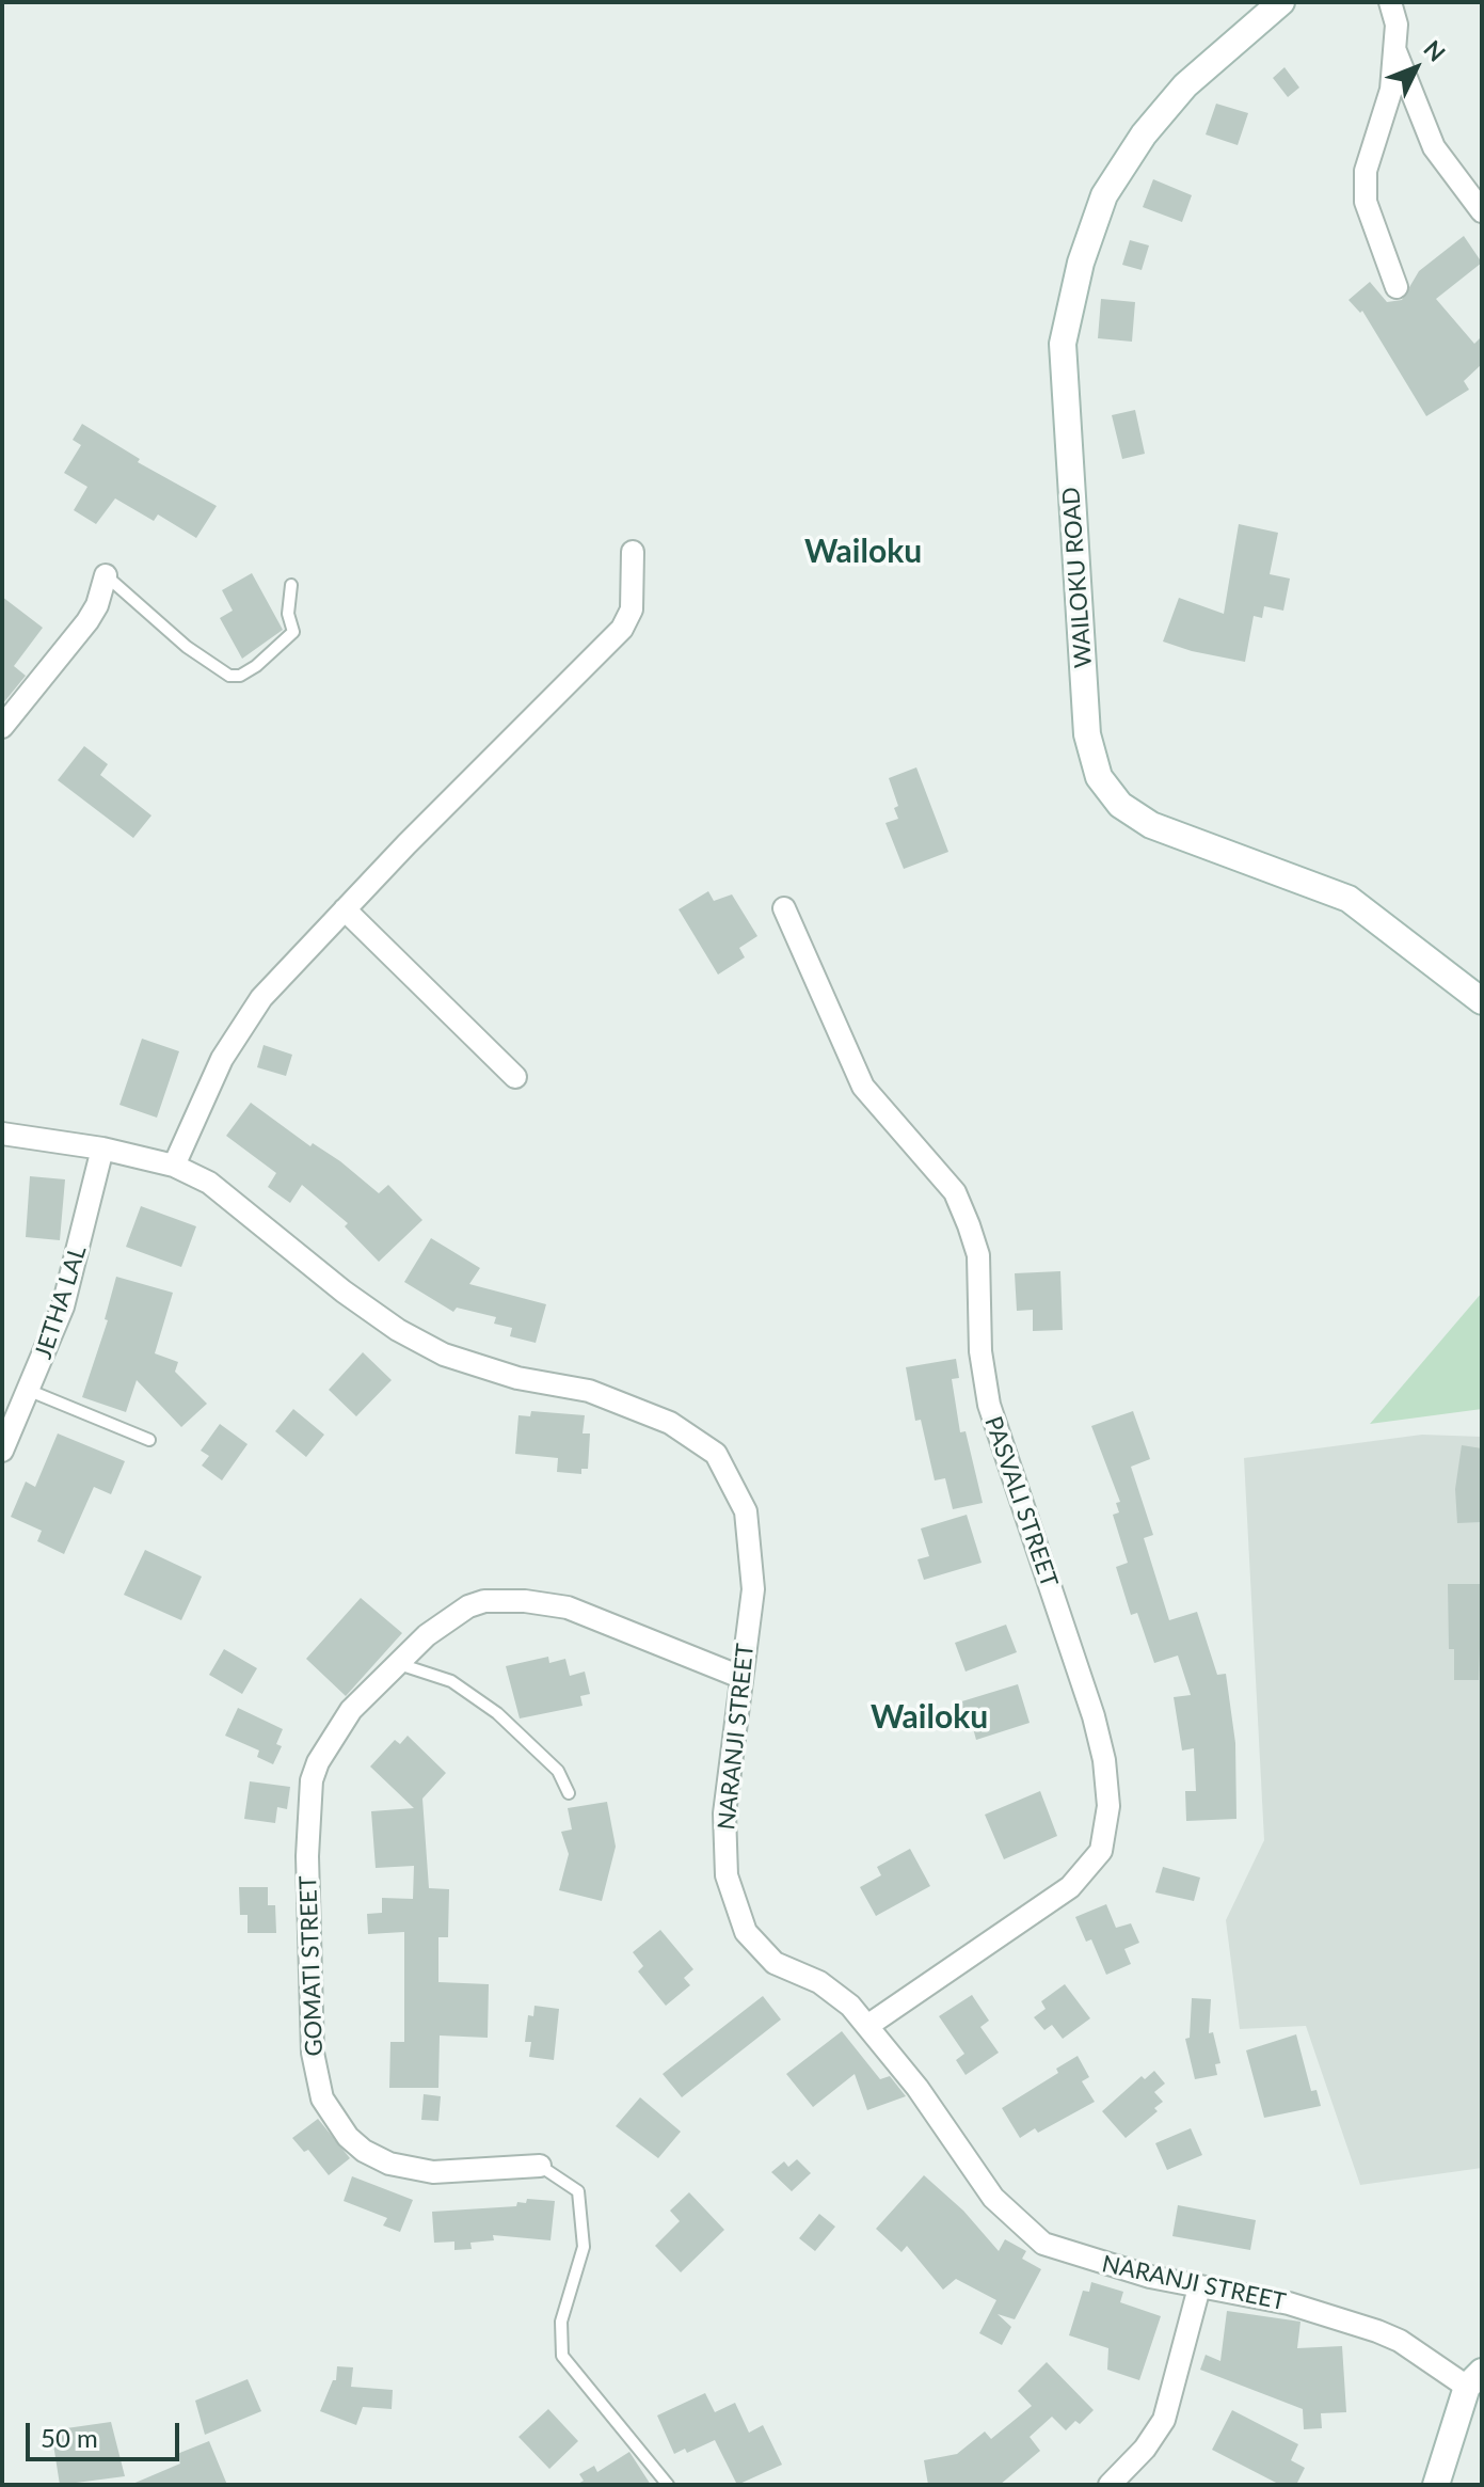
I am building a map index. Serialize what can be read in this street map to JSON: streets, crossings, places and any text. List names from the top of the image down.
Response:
{
  "streets": {
    "street": [
      "WAILOKU ROAD",
      "JETHA LAL",
      "PASVALI STREET",
      "NARANJI STREET",
      "GOMATI STREET"
    ]
  },
  "crossings": [
    ["JETHA LAL", "NARANJI STREET"],
    ["PASVALI STREET", "NARANJI STREET"],
    ["NARANJI STREET", "GOMATI STREET"]
  ],
  "districts": ["Wailoku", "Wailoku"],
  "scale_bar": "50 m",
  "north": "top right"
}
